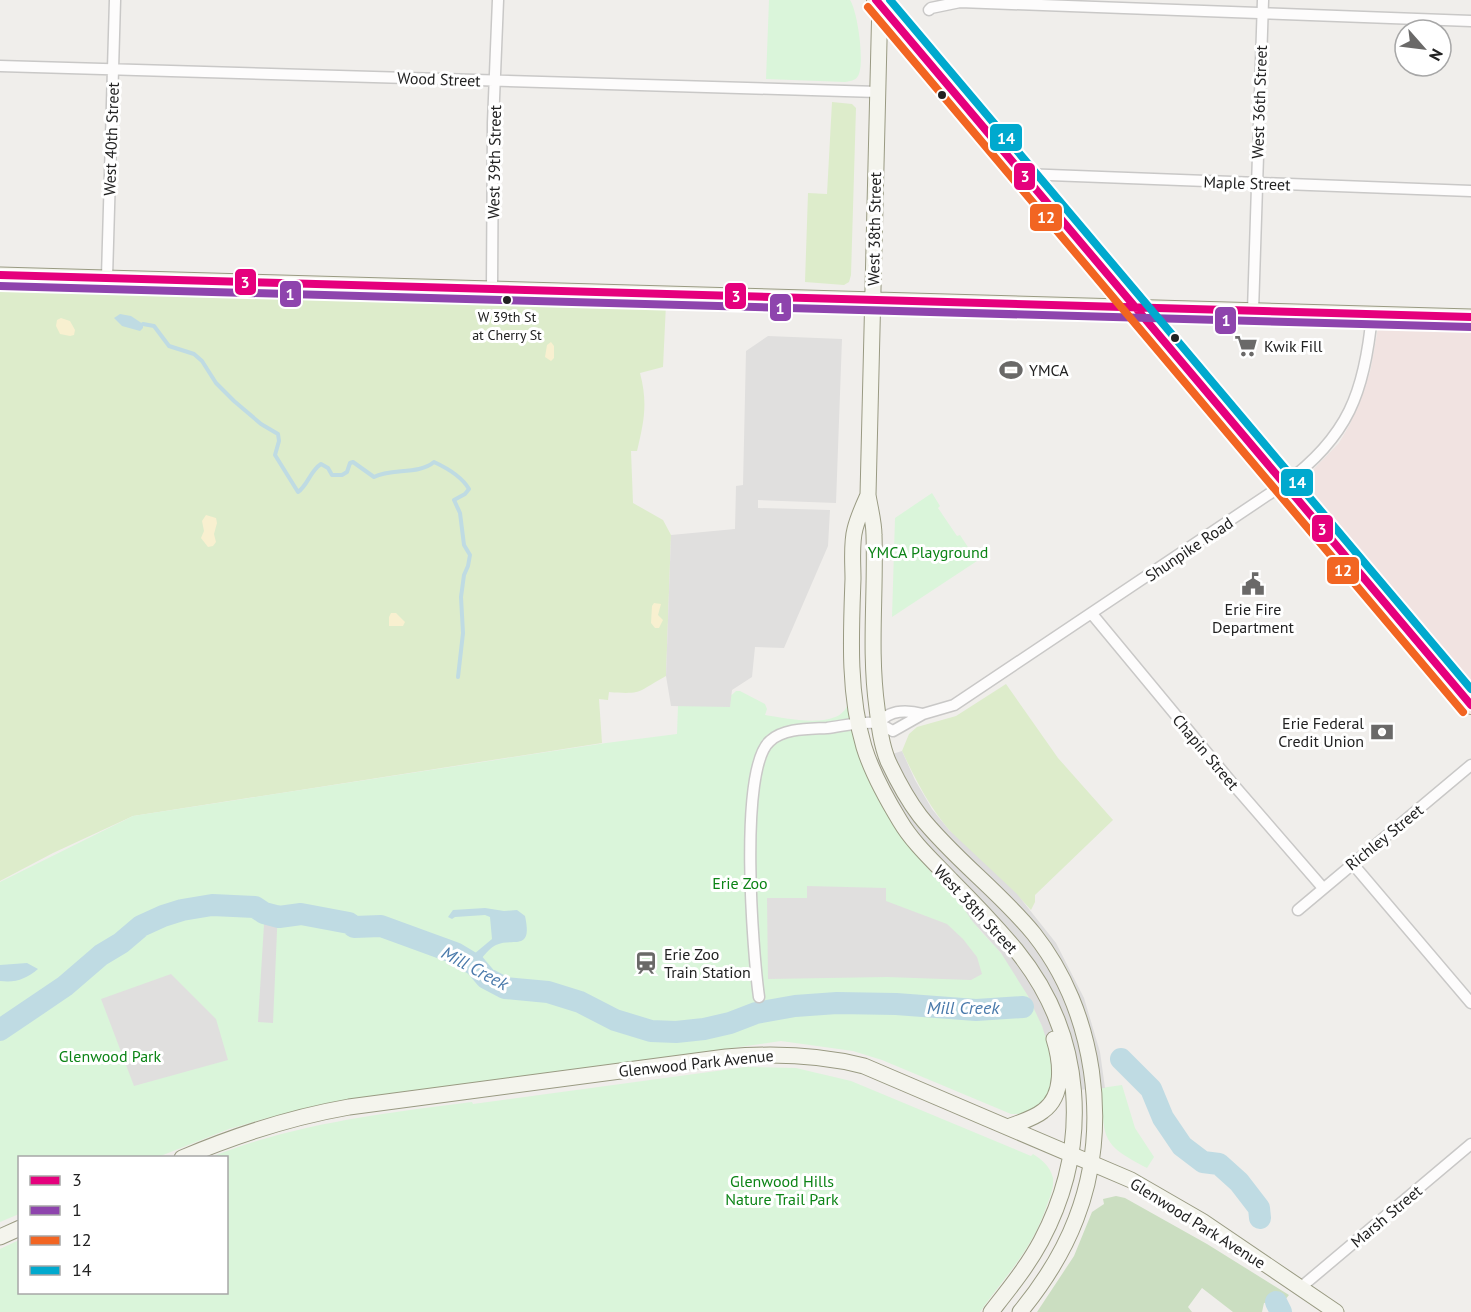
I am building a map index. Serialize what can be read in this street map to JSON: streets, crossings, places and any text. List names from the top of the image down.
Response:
{
  "streets": {
    "main road": ["West 38th Street", "Glenwood Park Avenue"],
    "street": [
      "Wood Street",
      "West 36th Street",
      "West 40th Street",
      "West 39th Street",
      "Maple Street",
      "Shunpike Road",
      "Chapin Street",
      "Richley Street",
      "Marsh Street"
    ]
  },
  "crossings": [
    ["Wood Street", "West 40th Street"],
    ["Wood Street", "West 39th Street"],
    ["Wood Street", "West 38th Street"],
    ["West 36th Street", "Maple Street"],
    ["West 38th Street", "Shunpike Road"],
    ["West 38th Street", "Glenwood Park Avenue"],
    ["Shunpike Road", "Chapin Street"],
    ["Chapin Street", "Richley Street"],
    ["Glenwood Park Avenue", "Marsh Street"]
  ],
  "water": ["Mill Creek"],
  "parks": [
    "YMCA Playground",
    "Erie Zoo",
    "Glenwood Park",
    "Glenwood Hills Nature Trail Park"
  ],
  "places": {
    "other": ["W 39th St at Cherry St"],
    "supermarket": ["Kwik Fill"],
    "sports": ["YMCA"],
    "public building": ["Erie Fire Department"],
    "bank": ["Erie Federal Credit Union"],
    "station": ["Erie Zoo Train Station"]
  },
  "lines": [
    "transit line 3",
    "transit line 14",
    "transit line 12",
    "transit line 1"
  ],
  "legend": [
    "3",
    "1",
    "12",
    "14"
  ],
  "north": "bottom right"
}
